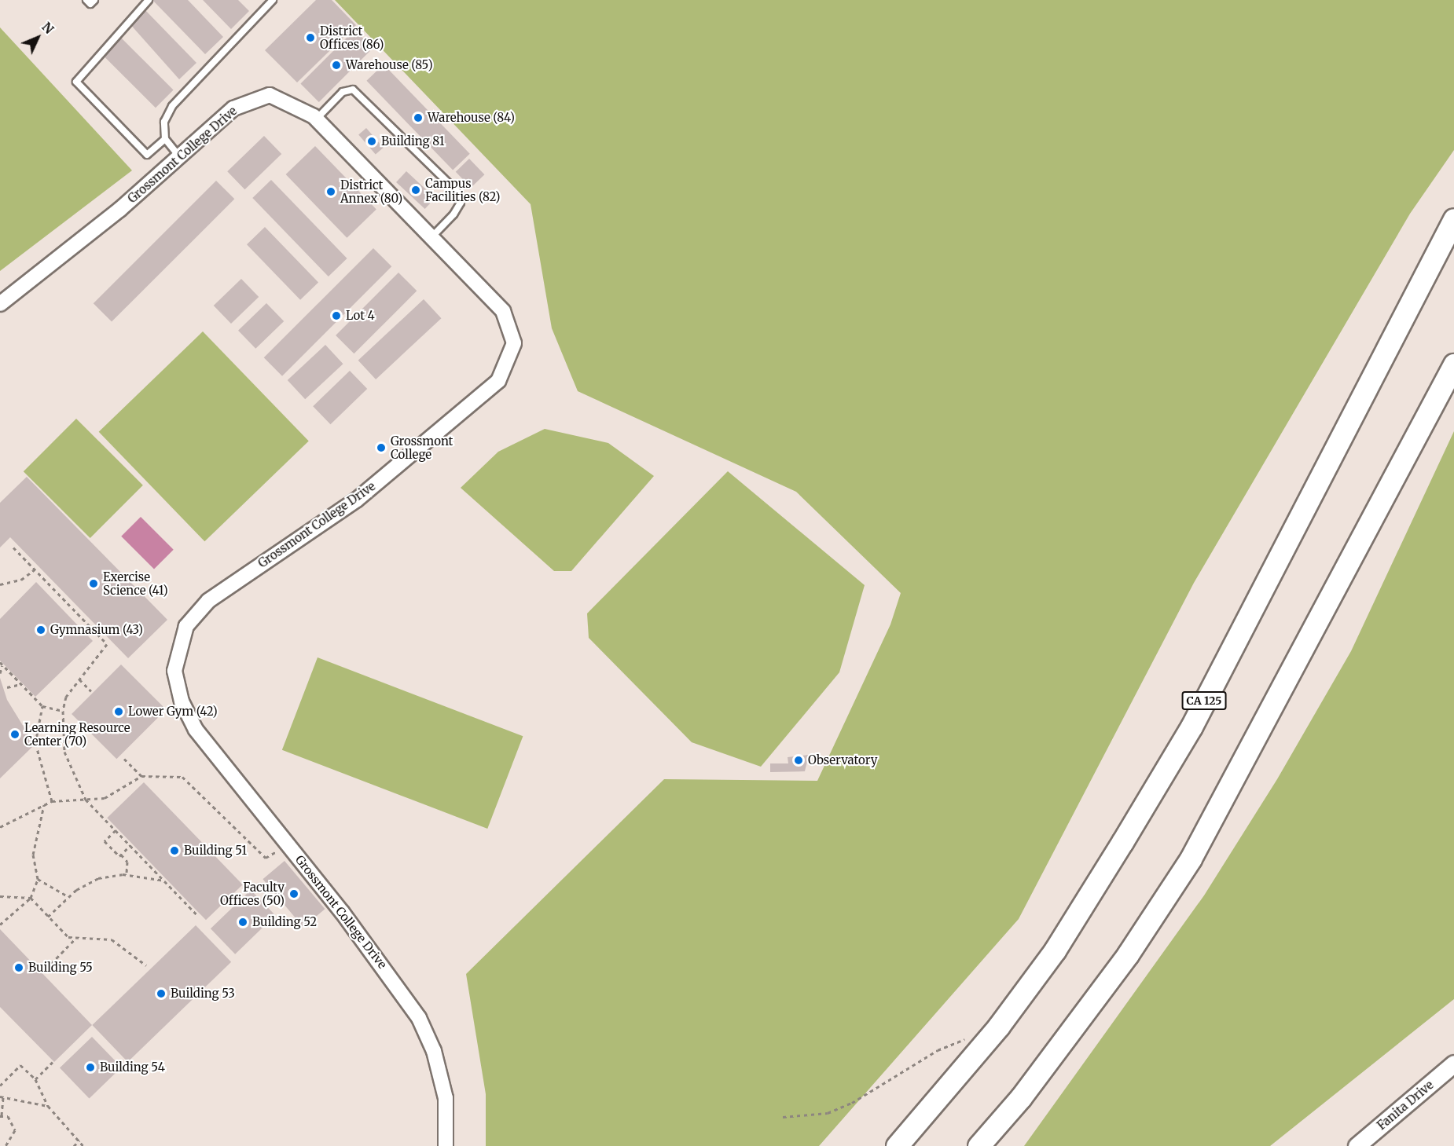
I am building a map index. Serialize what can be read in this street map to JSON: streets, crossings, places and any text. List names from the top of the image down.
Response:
{
  "streets": {
    "highway": ["CA 125"],
    "main road": ["Fanita Drive"],
    "street": ["Grossmont College Drive"]
  },
  "places": [
    "District Offices (86)",
    "Warehouse (85)",
    "Warehouse (84)",
    "Building 81",
    "Campus Facilities (82)",
    "District Annex (80)",
    "Lot 4",
    "Grossmont College",
    "Exercise Science (41)",
    "Gymnasium (43)",
    "Lower Gym (42)",
    "Learning Resource Center (70)",
    "Observatory",
    "Building 51",
    "Faculty Offices (50)",
    "Building 52",
    "Building 55",
    "Building 53",
    "Building 54"
  ],
  "north": "top right"
}
